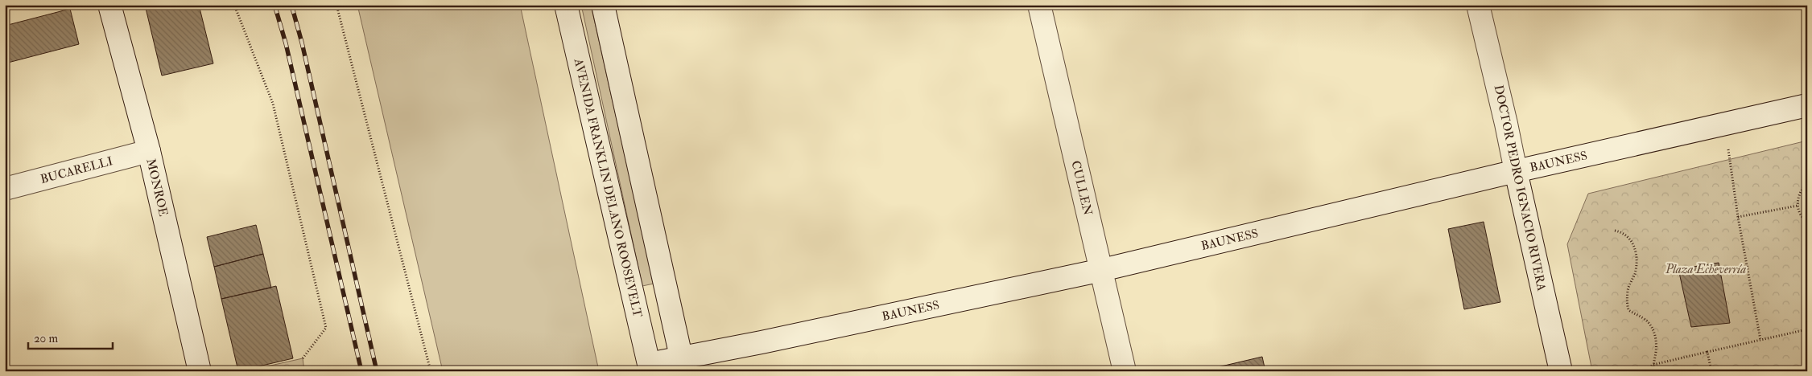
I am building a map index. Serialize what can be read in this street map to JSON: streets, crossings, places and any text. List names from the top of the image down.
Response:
{
  "streets": {
    "street": [
      "BAUNESS",
      "BUCARELLI",
      "MONROE",
      "AVENIDA FRANKLIN DELANO ROOSEVELT",
      "CULLEN",
      "DOCTOR PEDRO IGNACIO RIVERA"
    ]
  },
  "crossings": [
    ["BAUNESS", "AVENIDA FRANKLIN DELANO ROOSEVELT"],
    ["BAUNESS", "CULLEN"],
    ["BAUNESS", "DOCTOR PEDRO IGNACIO RIVERA"],
    ["BUCARELLI", "MONROE"]
  ],
  "parks": ["Plaza Echeverría"],
  "scale_bar": "20 m"
}
